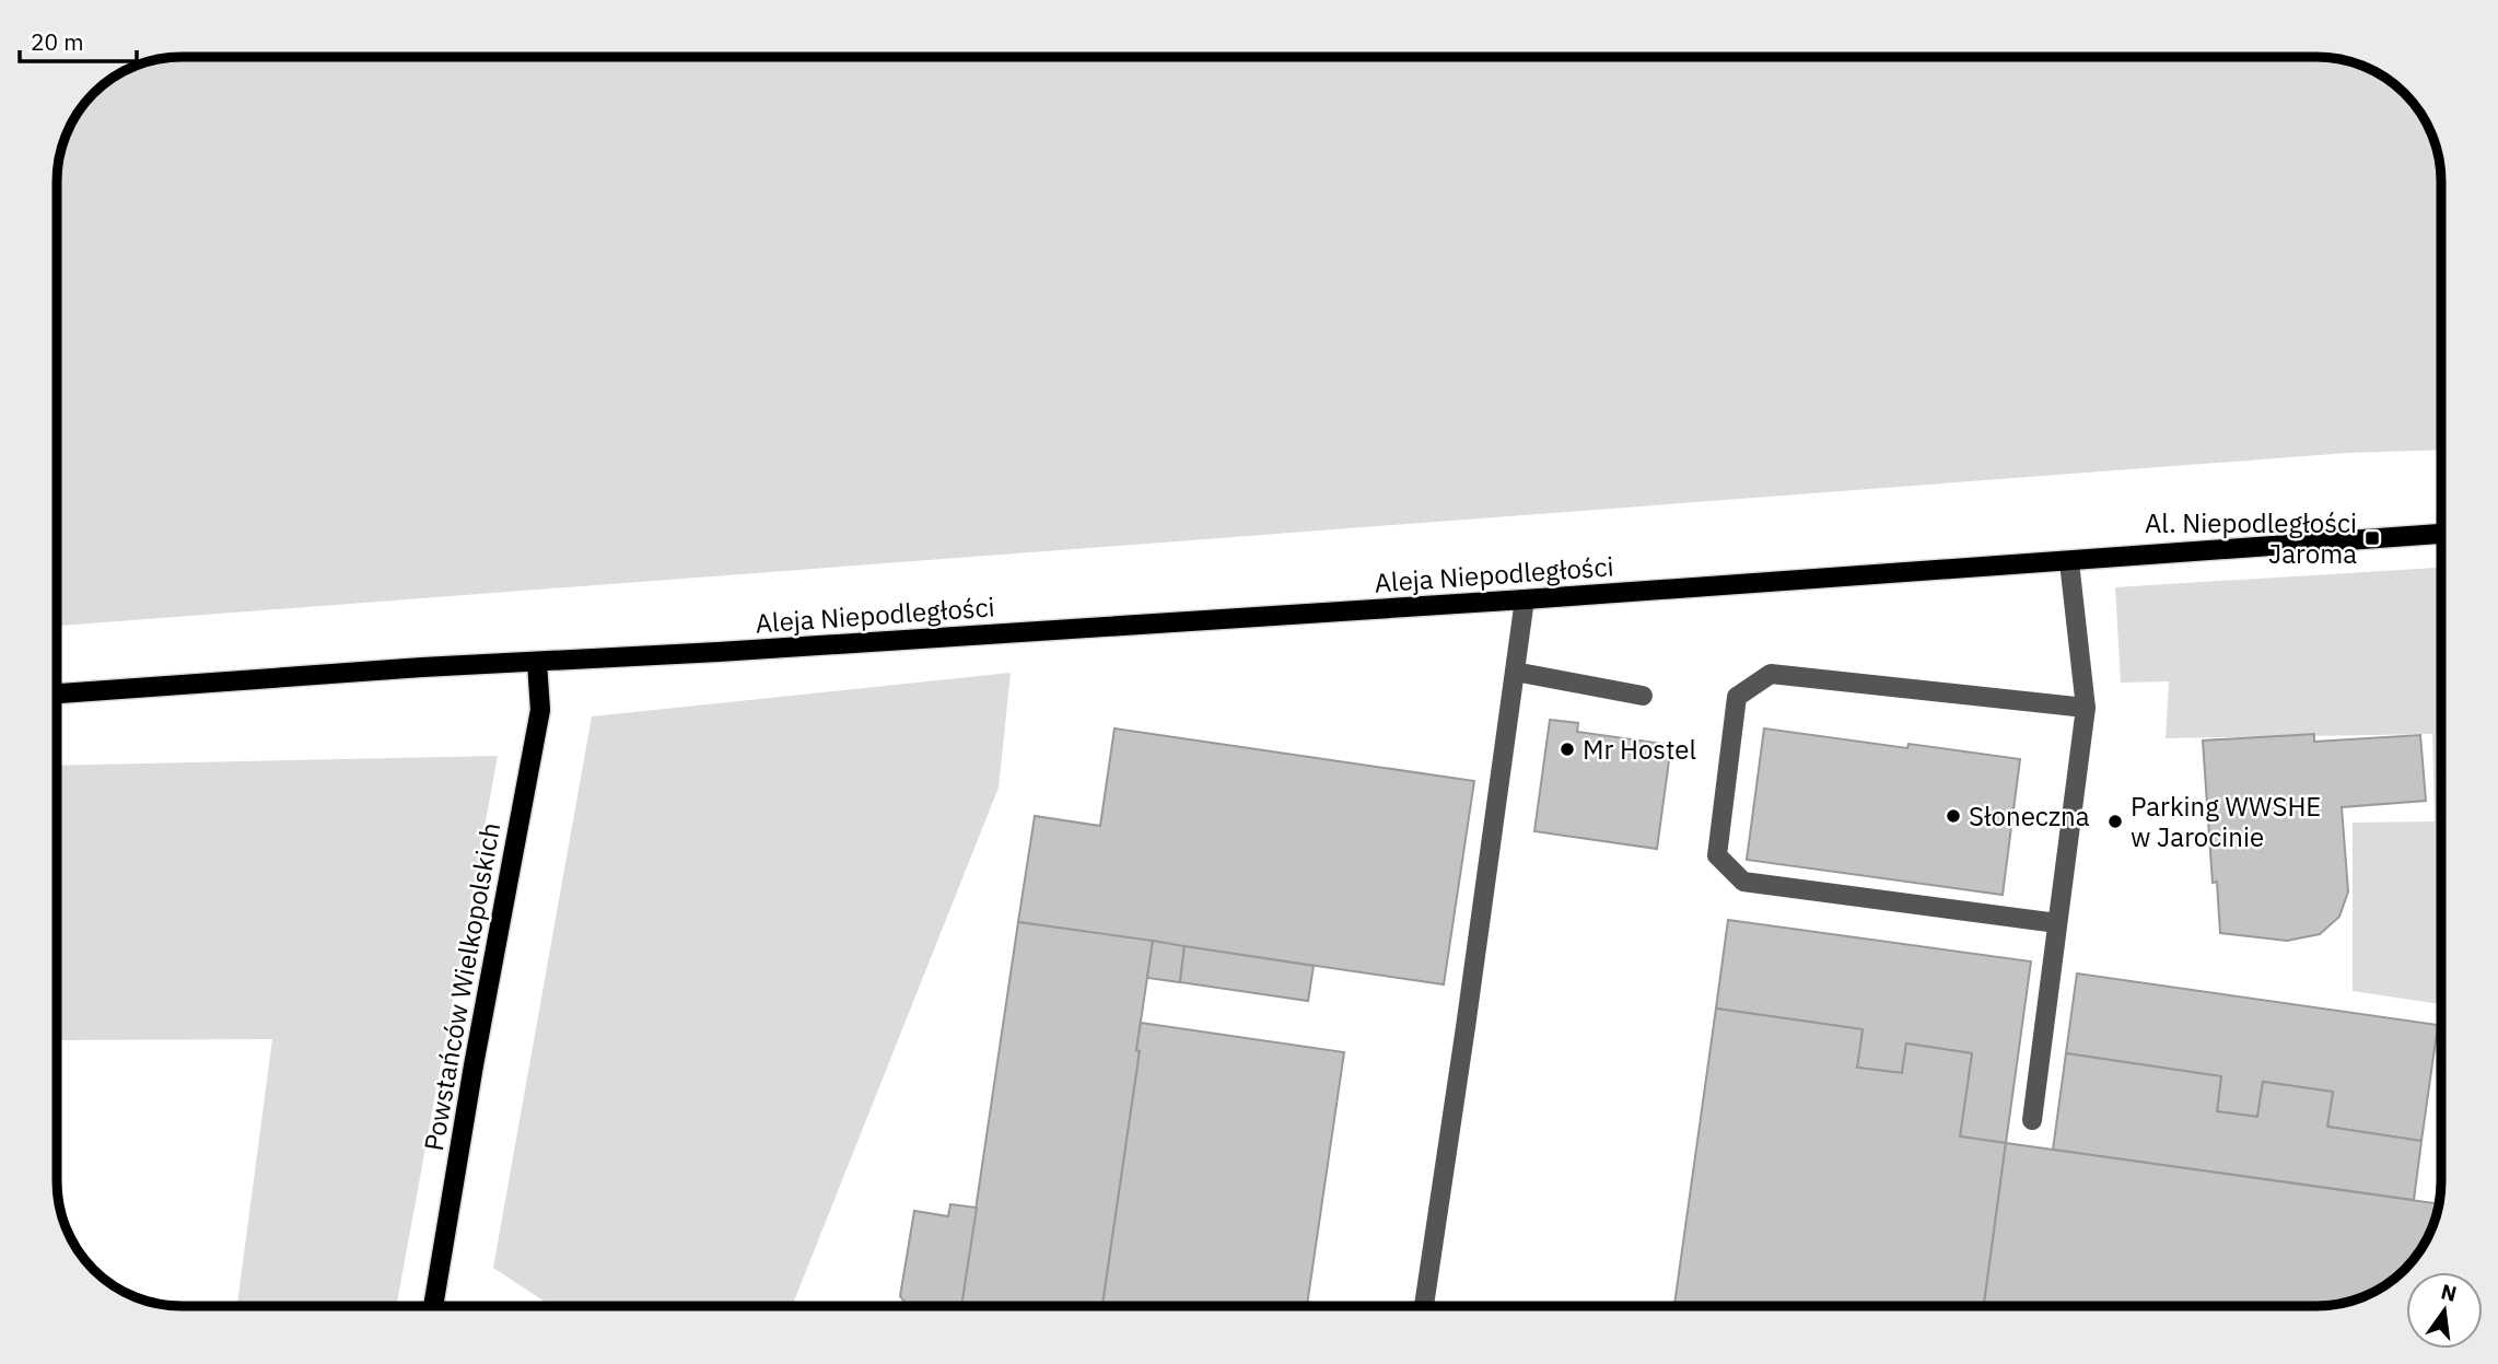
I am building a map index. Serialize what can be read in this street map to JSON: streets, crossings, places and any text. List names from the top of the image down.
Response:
{
  "streets": {
    "main road": ["Aleja Niepodległości", "Powstańców Wielkopolskich"]
  },
  "crossings": [
    ["Aleja Niepodległości", "Powstańców Wielkopolskich"]
  ],
  "places": {
    "transit": ["Al. Niepodległości Jaroma"],
    "other": ["Mr Hostel", "Słoneczna", "Parking WWSHE w Jarocinie"]
  },
  "scale_bar": "20 m",
  "north": "top"
}
